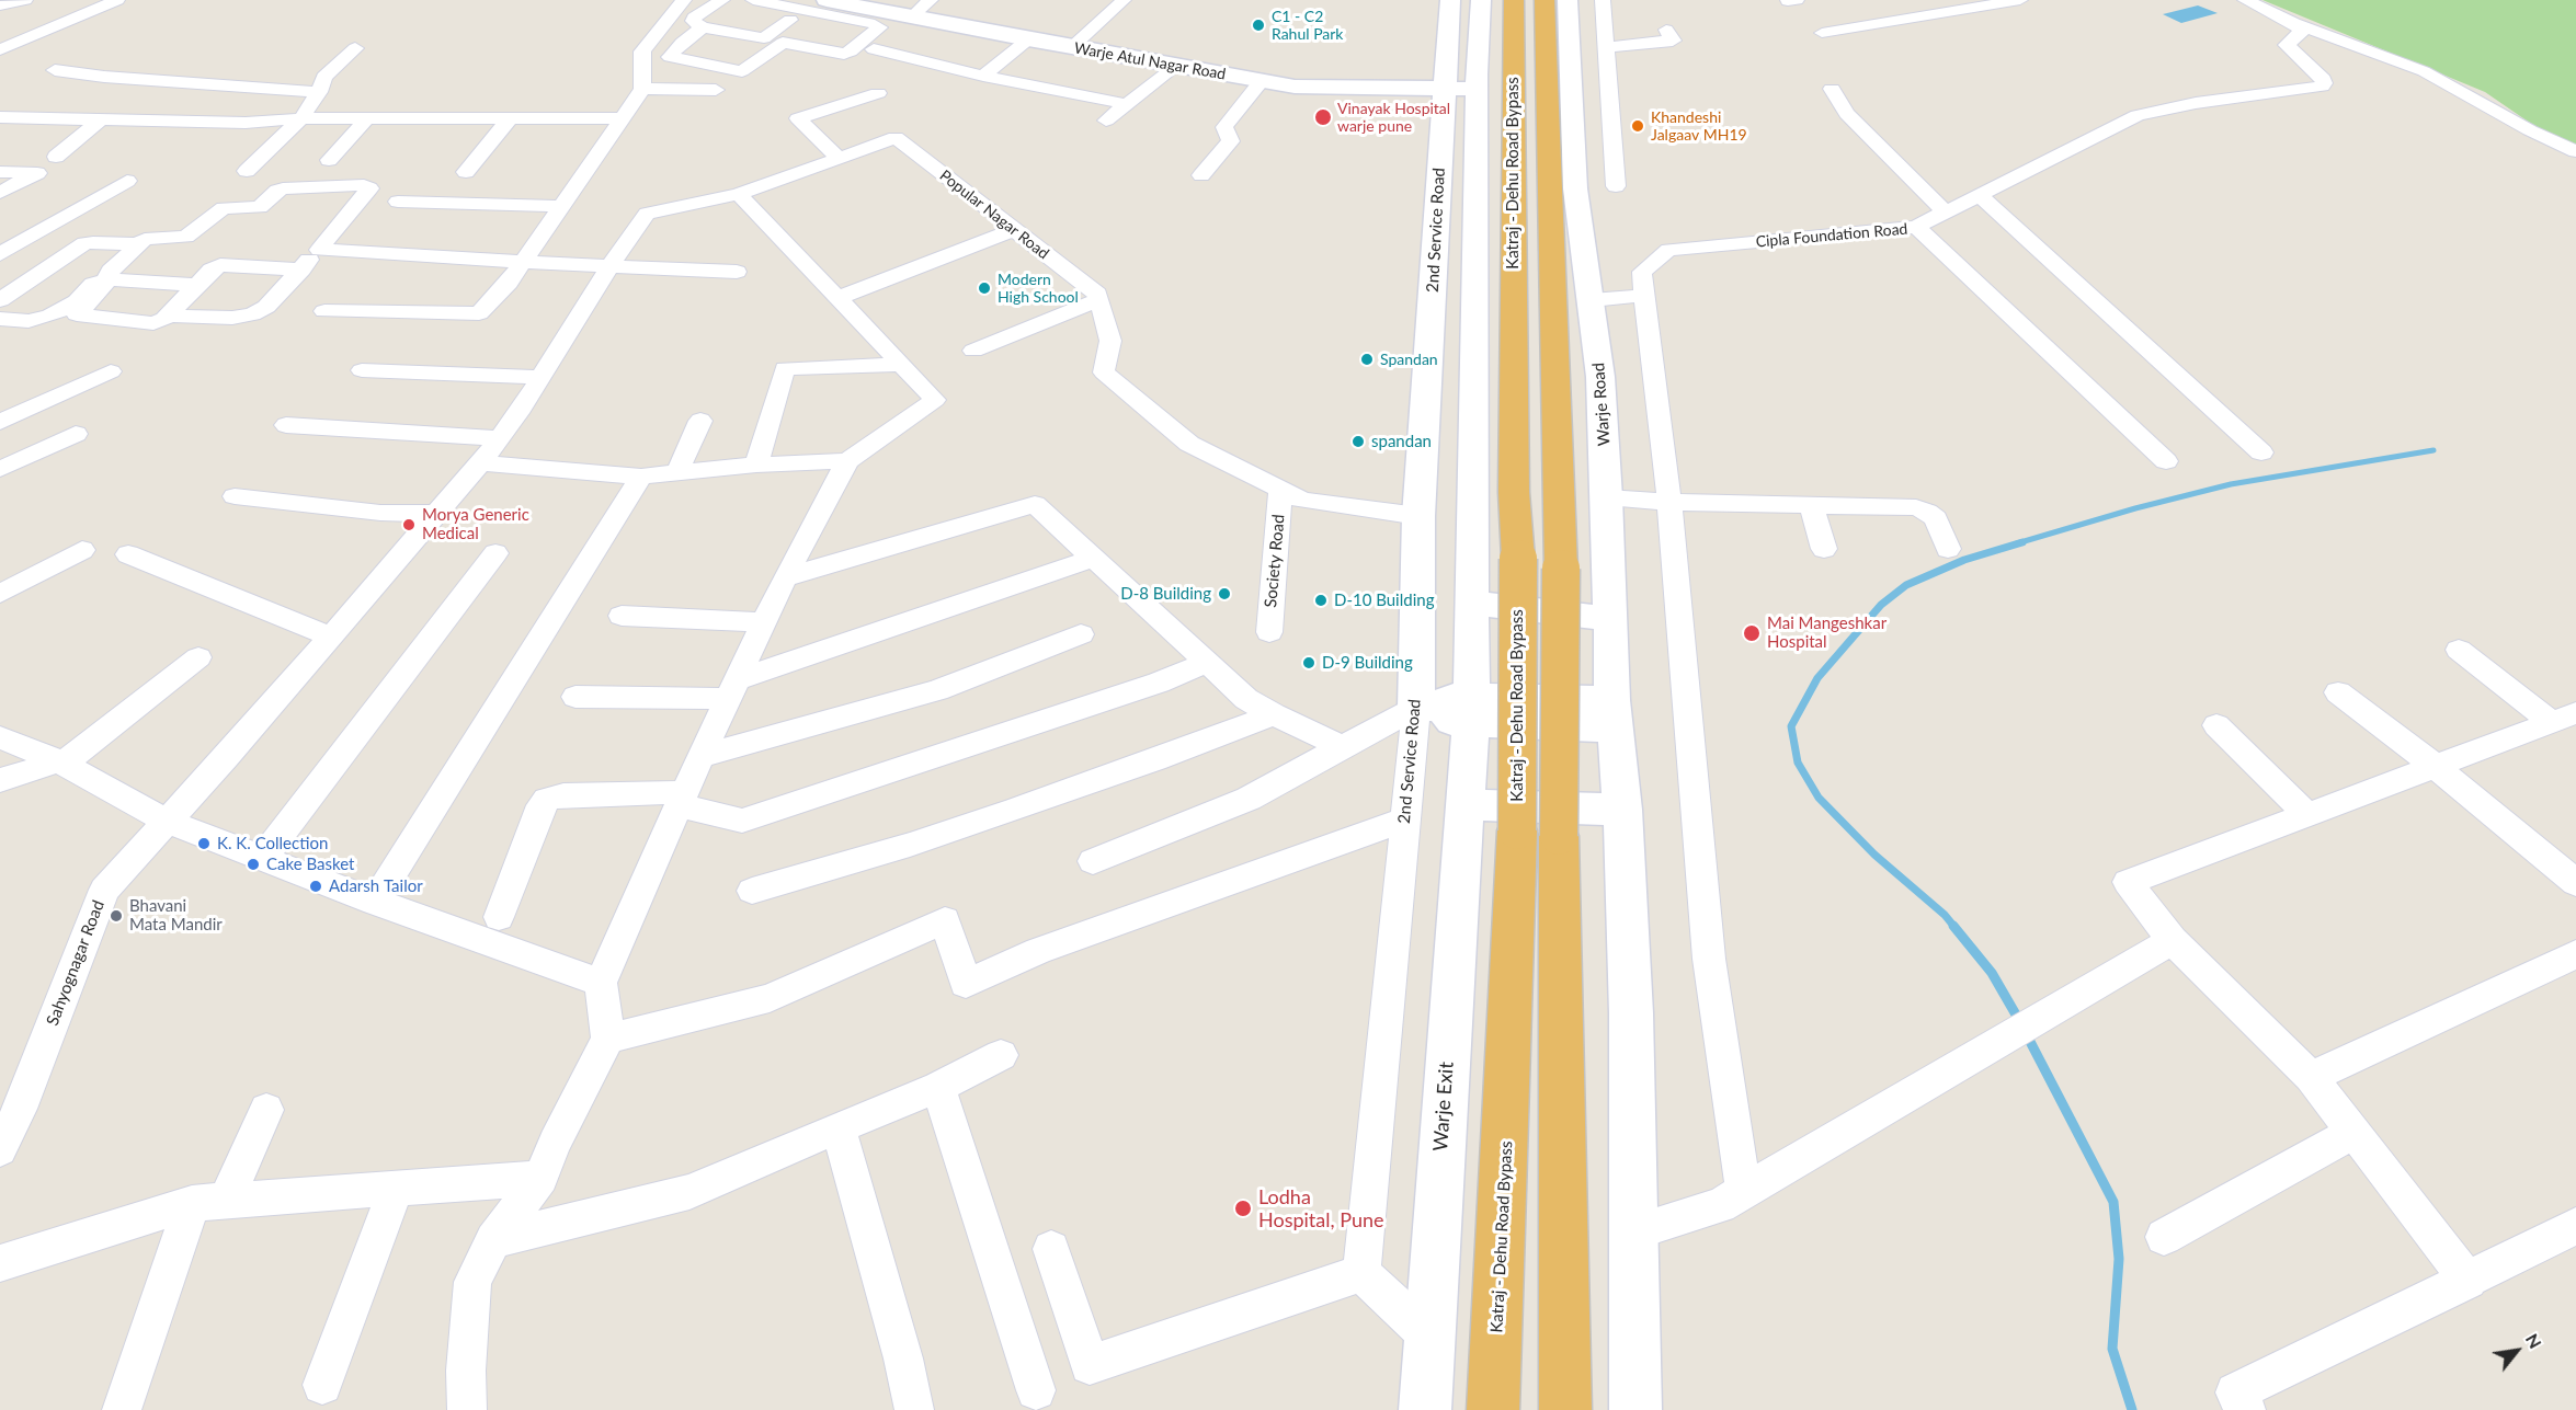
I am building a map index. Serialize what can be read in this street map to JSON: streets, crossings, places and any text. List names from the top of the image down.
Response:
{
  "streets": {
    "highway": ["Katraj - Dehu Road Bypass"],
    "street": [
      "Warje Atul Nagar Road",
      "Popular Nagar Road",
      "2nd Service Road",
      "Cipla Foundation Road",
      "Warje Road",
      "Society Road",
      "Sahyognagar Road",
      "Warje Exit"
    ]
  },
  "crossings": [
    ["Warje Atul Nagar Road", "2nd Service Road"],
    ["Popular Nagar Road", "2nd Service Road"],
    ["Popular Nagar Road", "Society Road"],
    ["Popular Nagar Road", "Sahyognagar Road"]
  ],
  "places": [
    "C1 - C2 Rahul Park",
    "Vinayak Hospital warje pune",
    "Khandeshi Jalgaav MH19",
    "Modern High School",
    "Spandan",
    "spandan",
    "Morya Generic Medical",
    "D-8 Building",
    "D-10 Building",
    "Mai Mangeshkar Hospital",
    "D-9 Building",
    "K. K. Collection",
    "Cake Basket",
    "Adarsh Tailor",
    "Bhavani Mata Mandir",
    "Lodha Hospital, Pune"
  ],
  "north": "top right"
}
